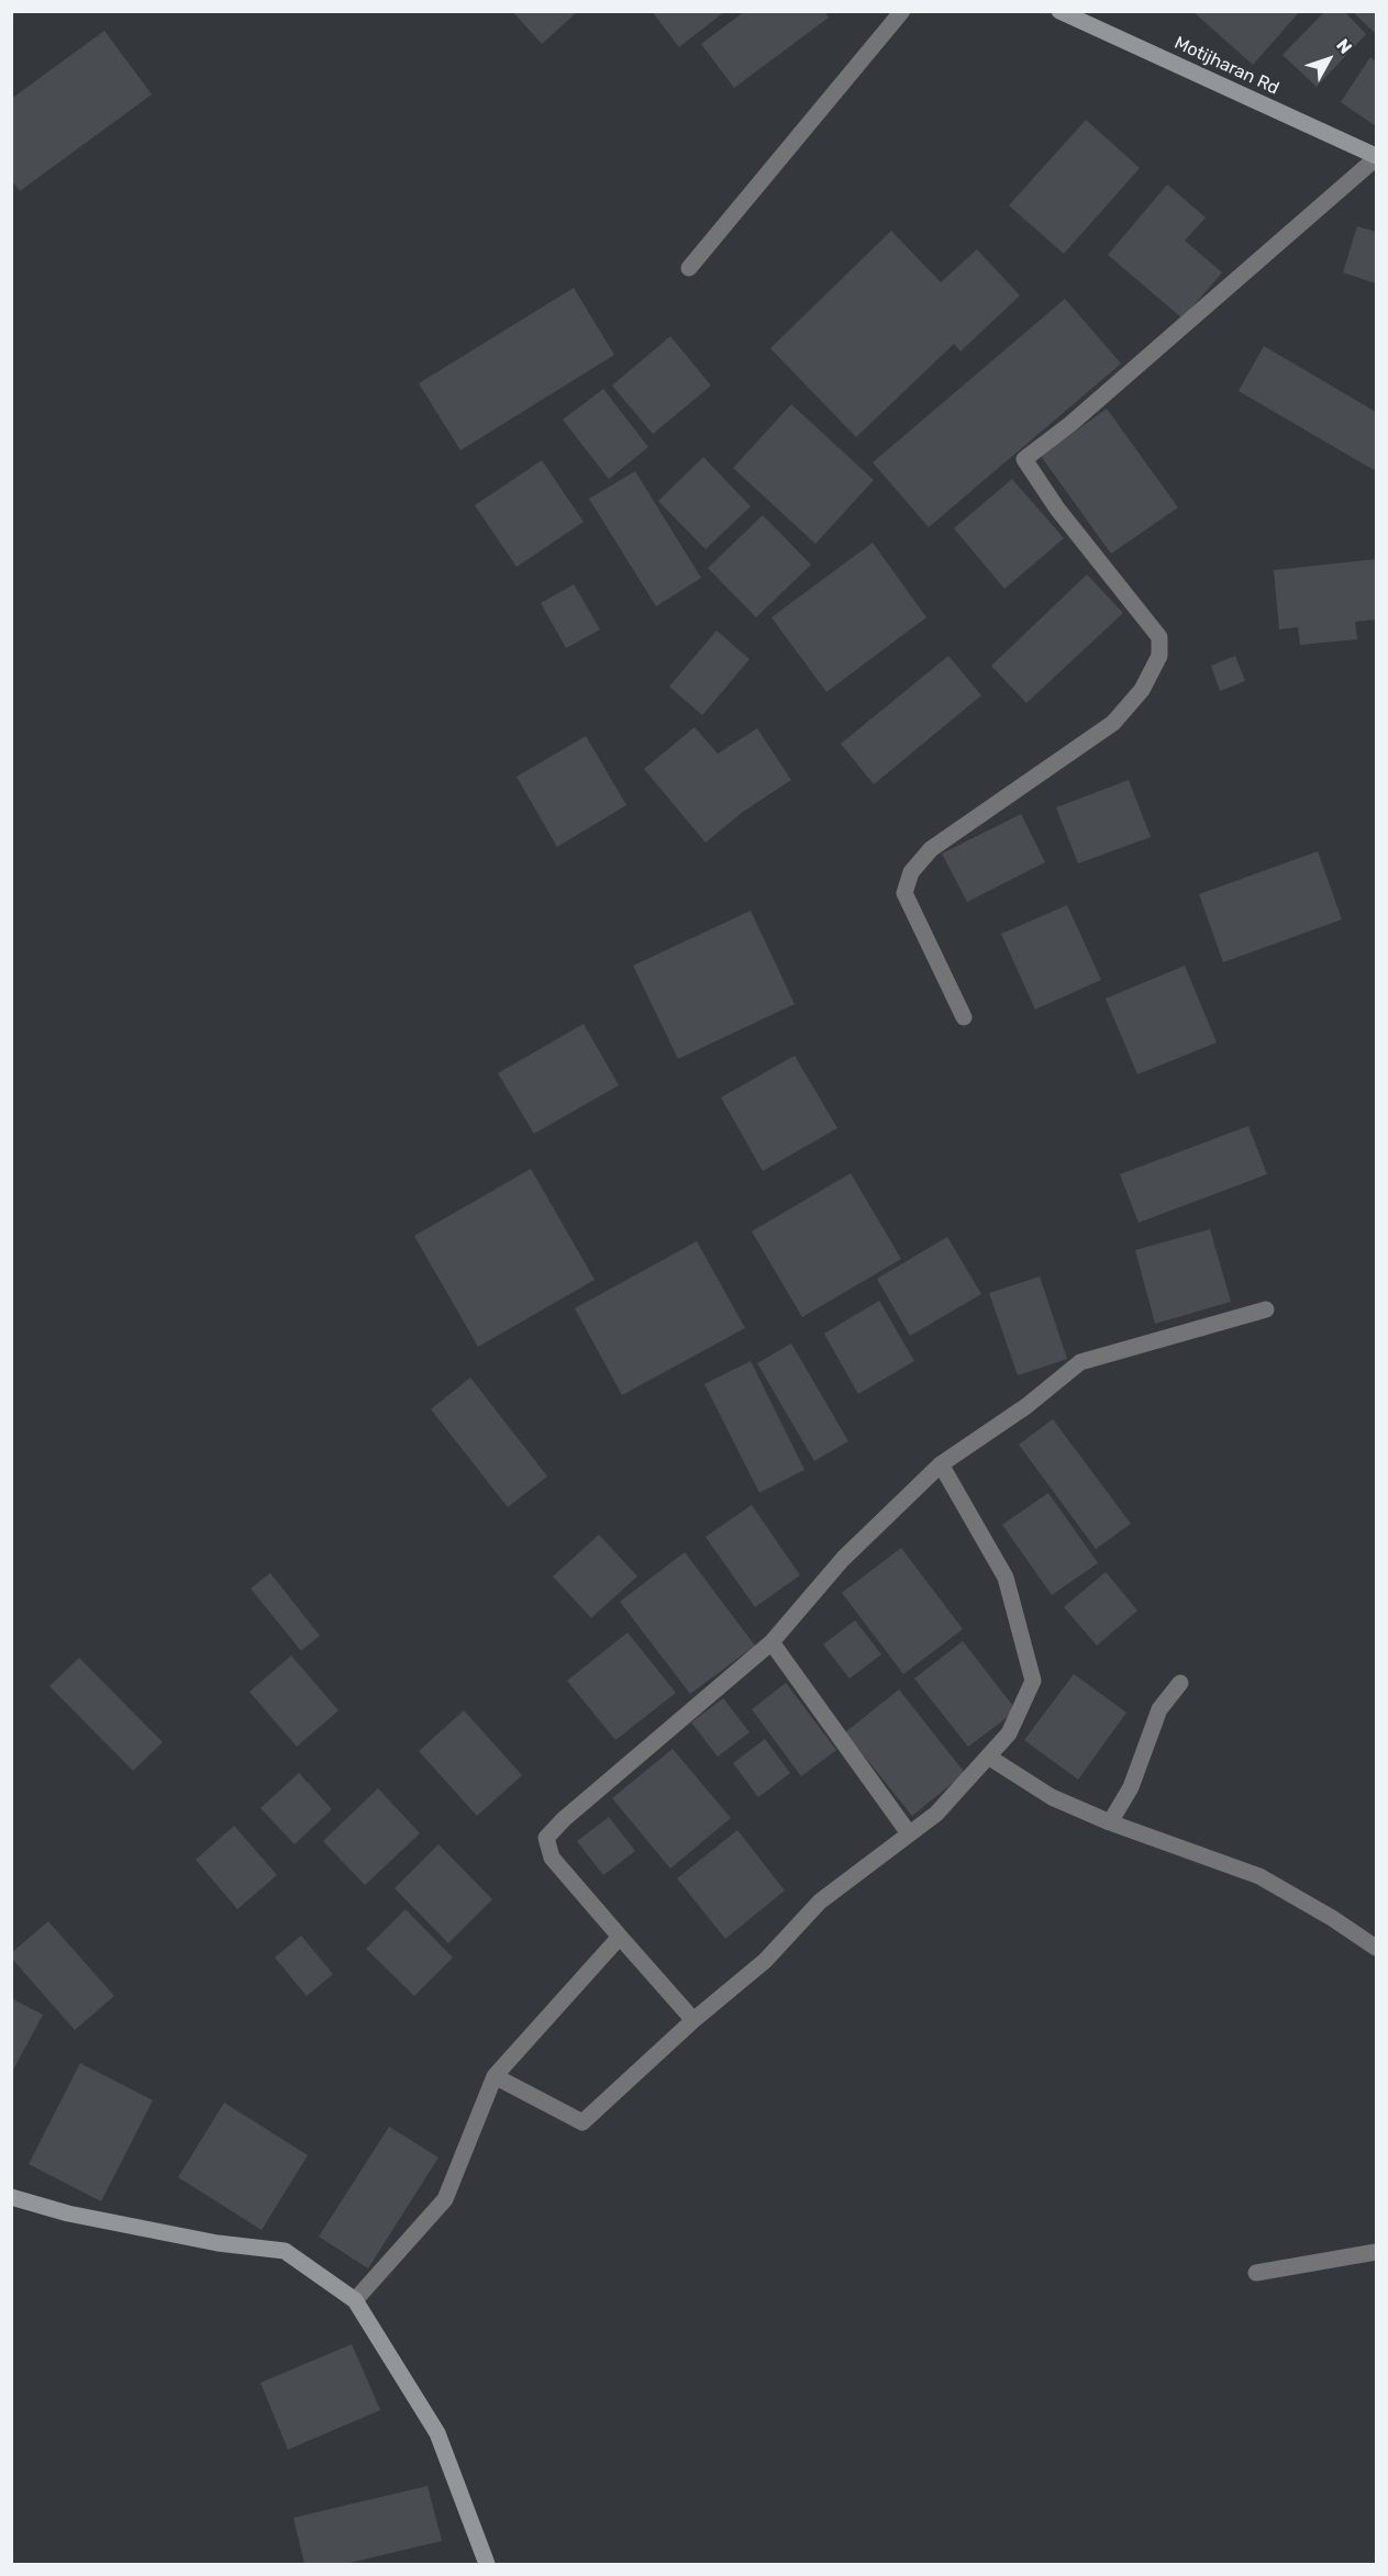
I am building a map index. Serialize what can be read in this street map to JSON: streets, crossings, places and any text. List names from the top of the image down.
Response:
{
  "streets": {
    "street": ["Motijharan Rd"]
  },
  "north": "top right"
}
